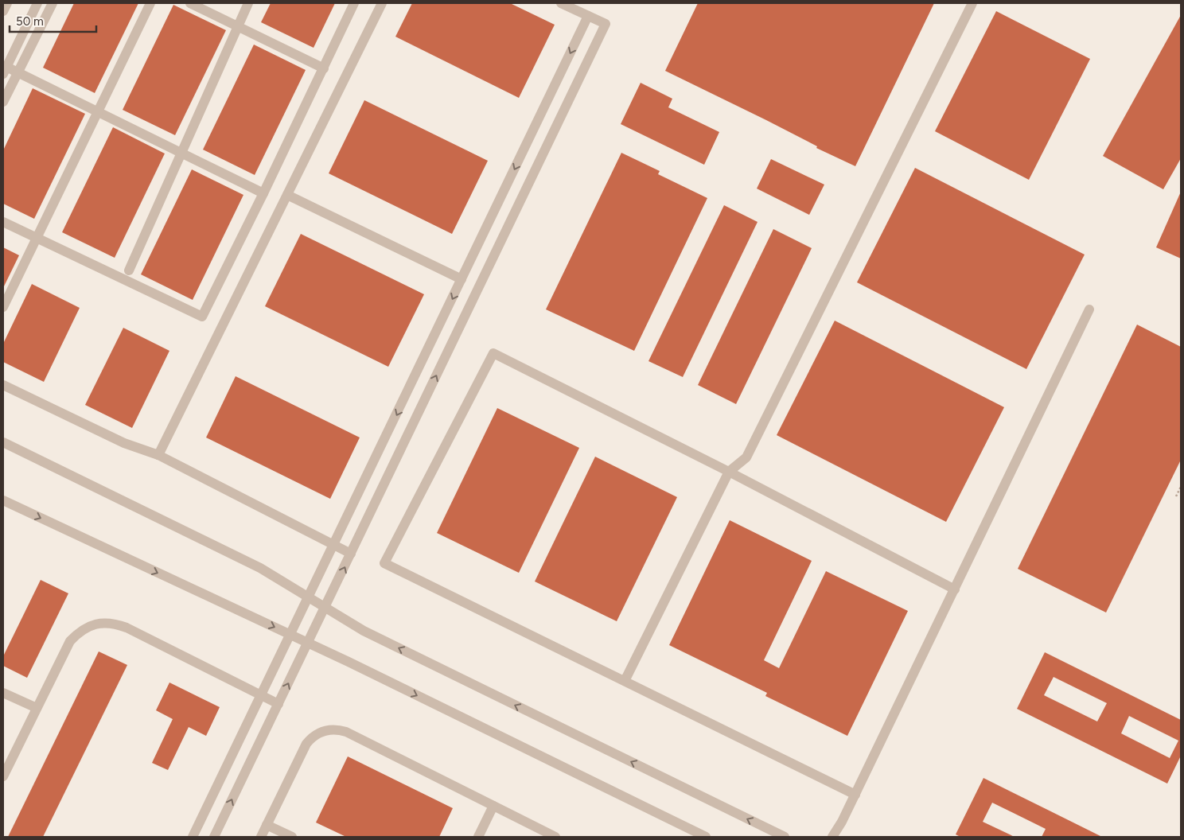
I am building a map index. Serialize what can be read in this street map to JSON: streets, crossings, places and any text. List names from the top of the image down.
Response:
{
  "scale_bar": "50 m"
}
